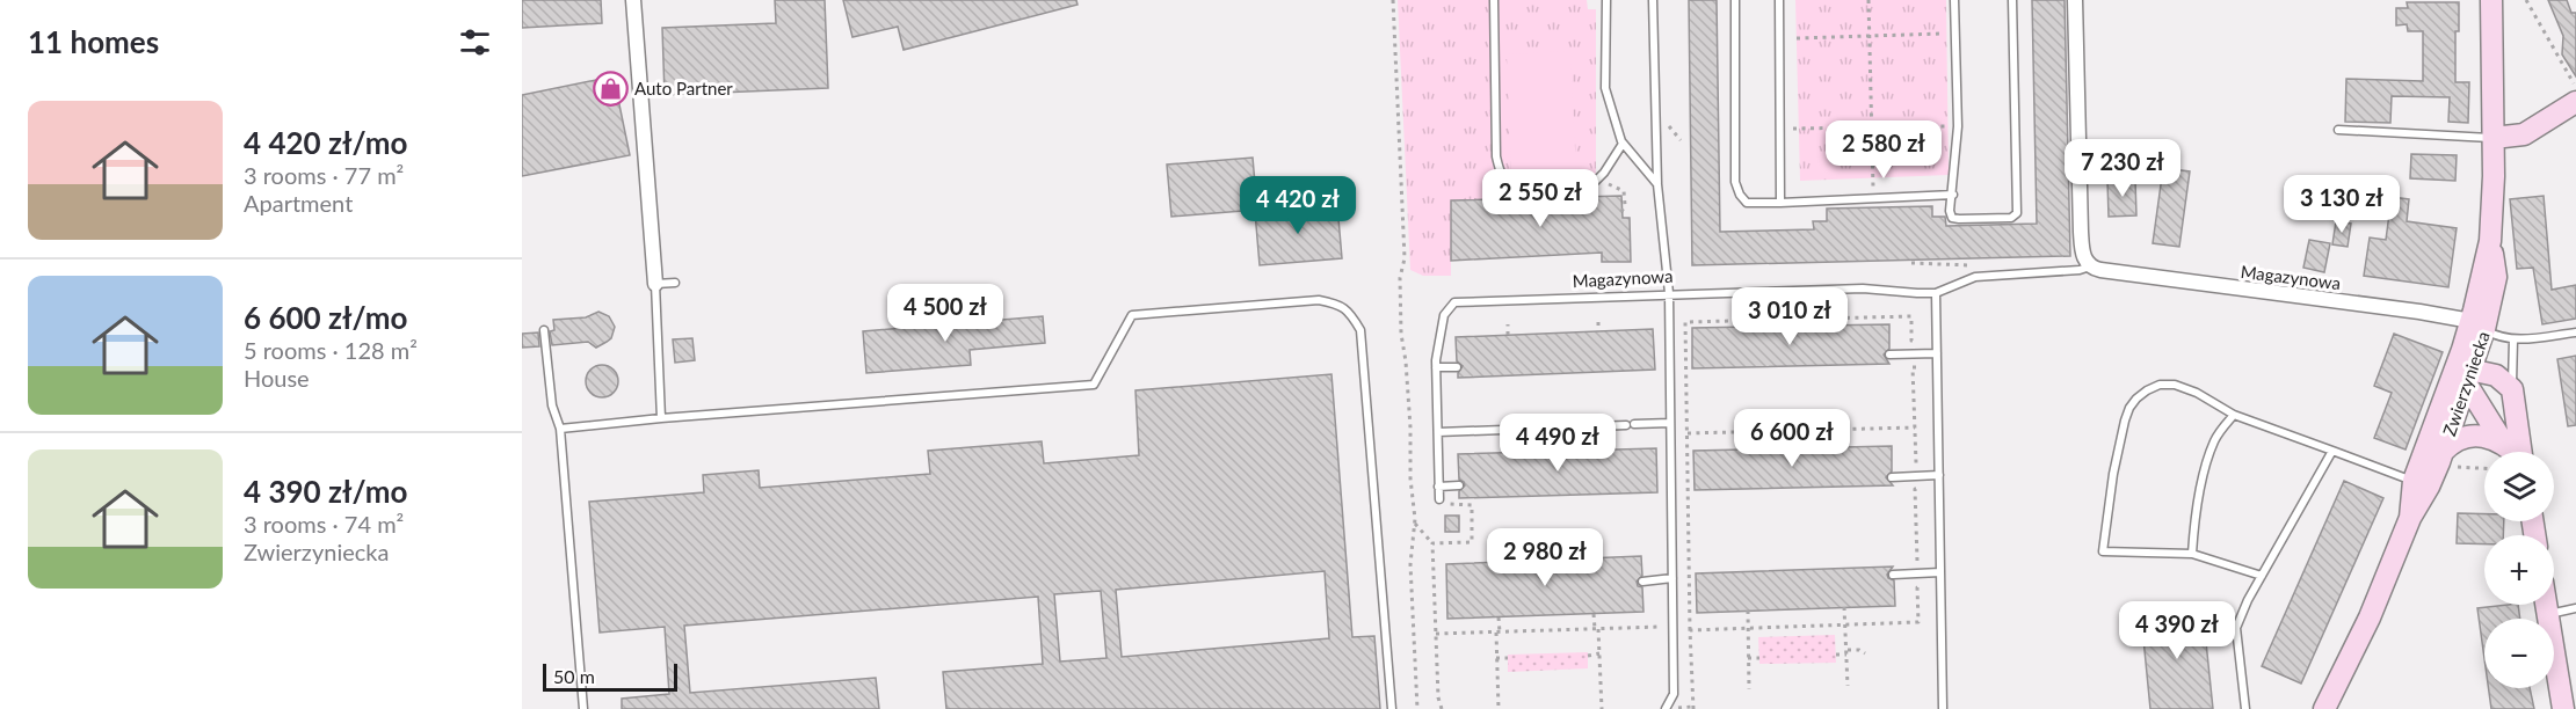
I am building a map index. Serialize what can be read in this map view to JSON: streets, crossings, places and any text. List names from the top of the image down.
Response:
{
  "streets": {
    "street": ["Magazynowa", "Zwierzyniecka"]
  },
  "crossings": [
    ["Magazynowa", "Zwierzyniecka"]
  ],
  "places": {
    "shop": ["Auto Partner"]
  },
  "scale_bar": "50 m",
  "page": {
    "heading": "11 homes",
    "list": [
      {
        "name": "4 420 zł/mo",
        "note": "3 rooms · 77 m² · Apartment"
      },
      {
        "name": "6 600 zł/mo",
        "note": "5 rooms · 128 m² · House"
      },
      {
        "name": "4 390 zł/mo",
        "note": "3 rooms · 74 m² · Zwierzyniecka"
      }
    ],
    "price": [
      "2 580 zł",
      "7 230 zł",
      "2 550 zł",
      "3 130 zł",
      "4 420 zł",
      "4 500 zł",
      "3 010 zł",
      "6 600 zł",
      "4 490 zł",
      "2 980 zł",
      "4 390 zł"
    ],
    "map_buttons": ["+", "−"],
    "scale": "50 m"
  }
}
